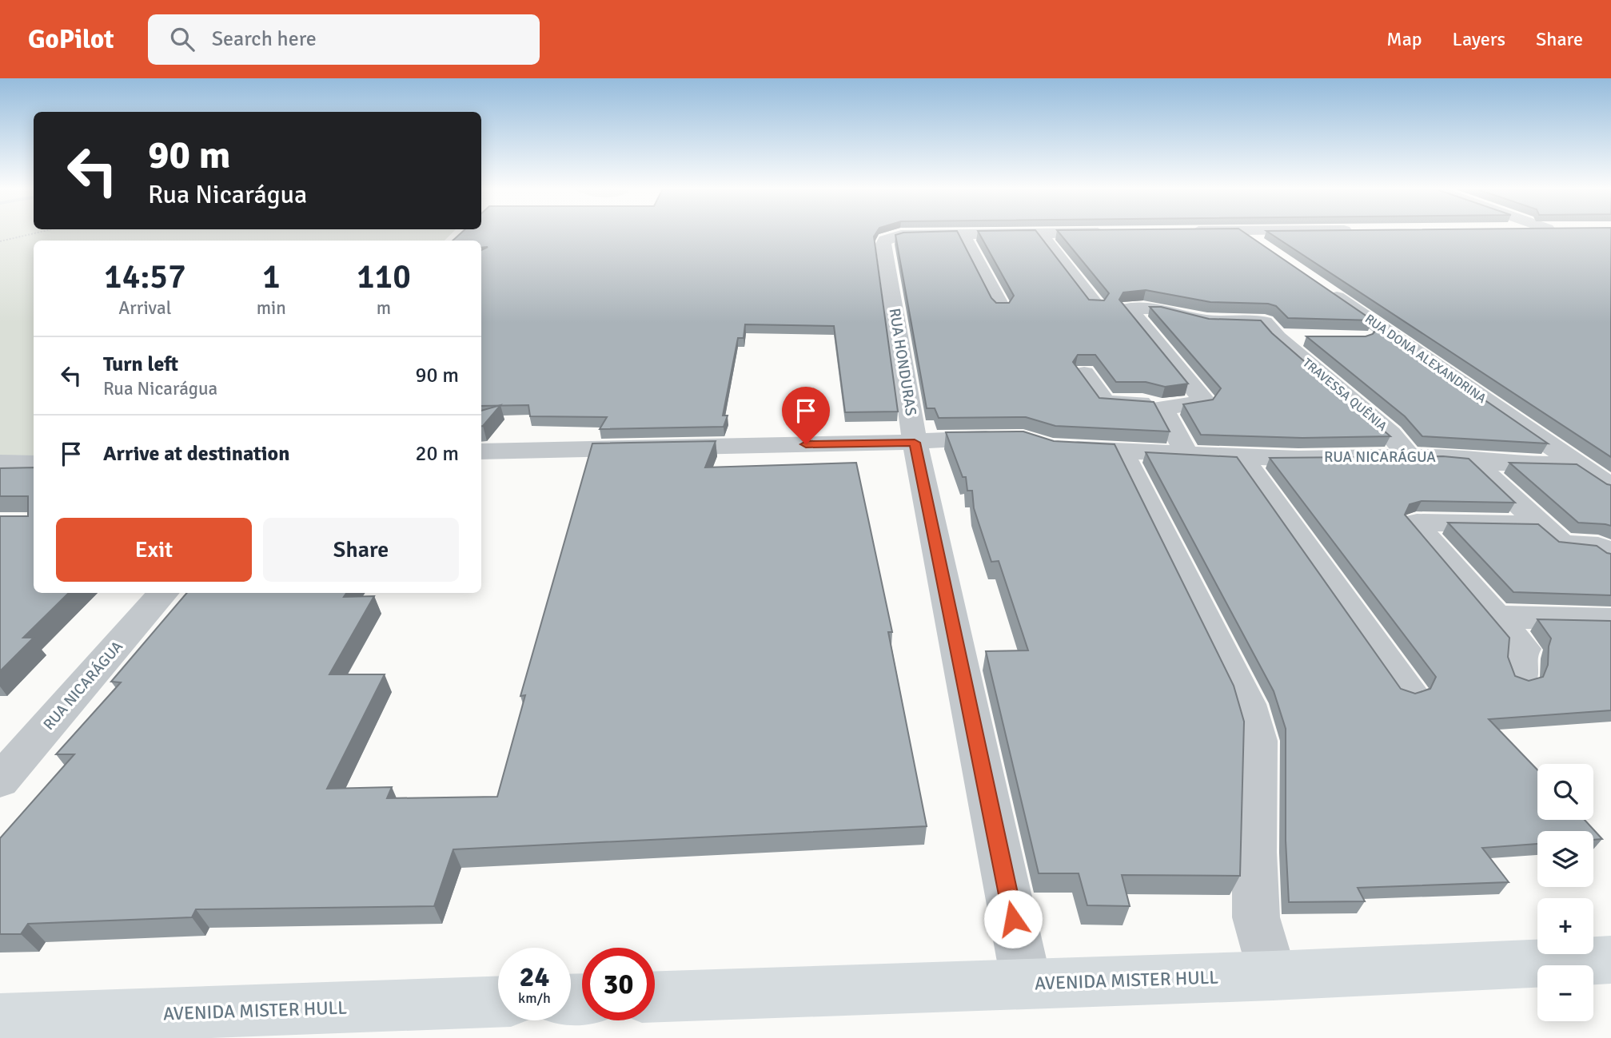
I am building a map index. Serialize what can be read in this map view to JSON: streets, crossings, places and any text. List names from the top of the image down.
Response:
{
  "streets": {
    "main road": ["AVENIDA MISTER HULL"],
    "street": [
      "RUA DONA ALEXANDRINA",
      "RUA HONDURAS",
      "TRAVESSA QUÊNIA",
      "RUA NICARÁGUA"
    ]
  },
  "crossings": [
    ["RUA DONA ALEXANDRINA", "RUA NICARÁGUA"],
    ["RUA HONDURAS", "AVENIDA MISTER HULL"],
    ["TRAVESSA QUÊNIA", "RUA NICARÁGUA"]
  ],
  "page": {
    "header": "GoPilot",
    "search": "Search here",
    "nav": ["Map", "Layers", "Share"],
    "turn": ["90 m", "Rua Nicarágua"],
    "eta": [
      "14:57",
      "Arrival",
      "1",
      "min",
      "110",
      "m"
    ],
    "list": [
      {
        "name": "Turn left",
        "note": "Rua Nicarágua",
        "value": "90 m"
      },
      {
        "name": "Arrive at destination",
        "value": "20 m"
      }
    ],
    "buttons": ["Exit", "Share"],
    "map_buttons": ["+", "−"],
    "speed": "24 km/h",
    "limit": "30"
  }
}
